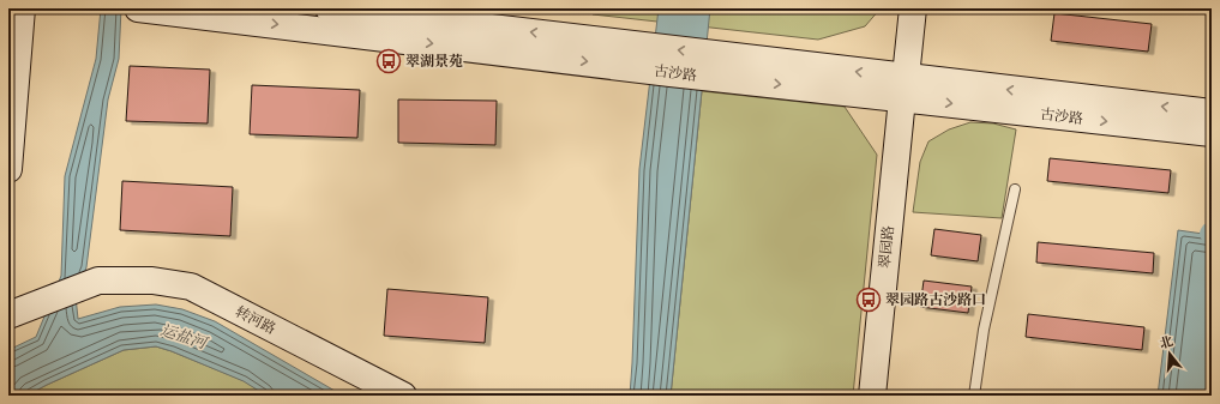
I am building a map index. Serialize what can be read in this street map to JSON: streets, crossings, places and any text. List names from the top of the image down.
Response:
{
  "streets": {
    "main road": ["古沙路", "翠园路", "转河路"]
  },
  "crossings": [
    ["古沙路", "翠园路"]
  ],
  "water": ["运盐河"],
  "places": {
    "bus stop": ["翠湖景苑", "翠园路古沙路口"]
  },
  "north": "top"
}
